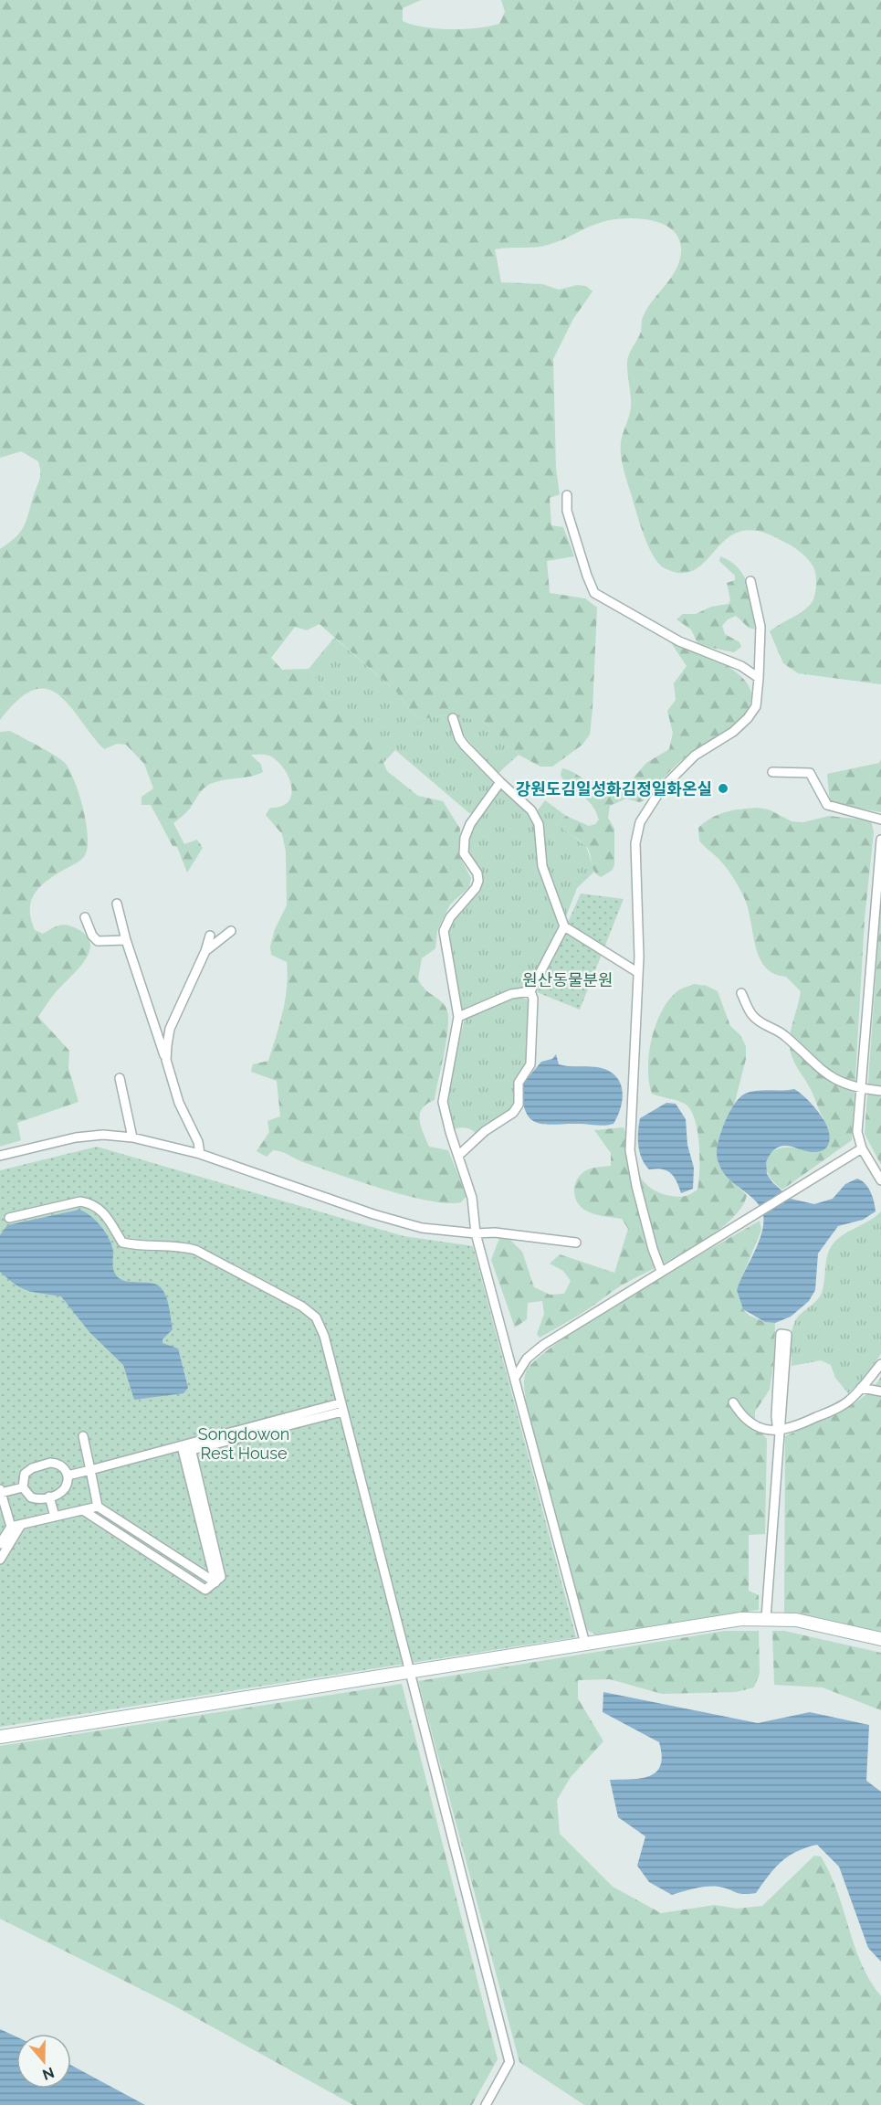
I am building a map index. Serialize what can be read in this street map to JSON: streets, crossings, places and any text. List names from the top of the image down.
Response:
{
  "parks": ["원산동물분원", "Songdowon Rest House"],
  "places": ["강원도김일성화김정일화온실"],
  "north": "bottom"
}
